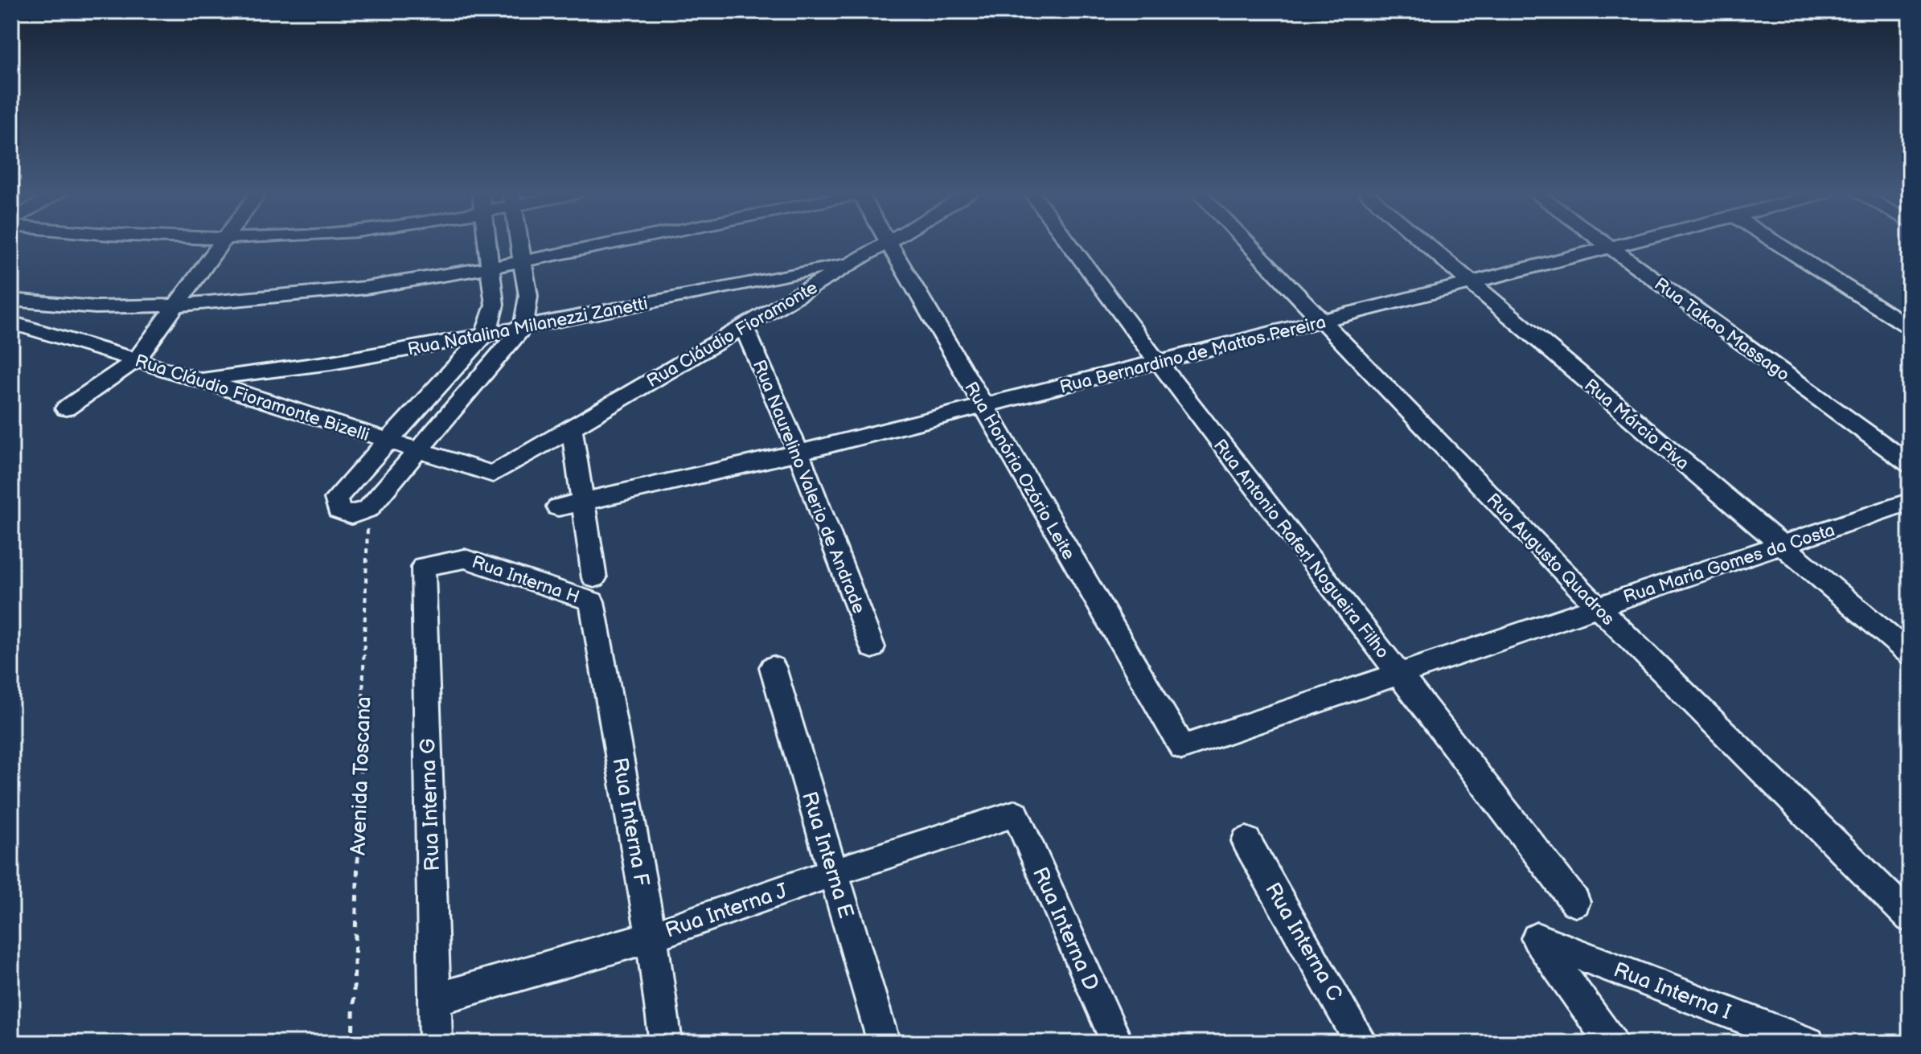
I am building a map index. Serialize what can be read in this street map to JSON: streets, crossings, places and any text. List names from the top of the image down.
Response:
{
  "streets": {
    "street": [
      "Rua Natalina Milanezzi Zanetti",
      "Rua Takao Massago",
      "Rua Cláudio Fioramonte",
      "Rua Bernardino de Mattos Pereira",
      "Rua Cláudio Fioramonte Bizelli",
      "Rua Márcio Piva",
      "Rua Honória Ozório Leite",
      "Rua Naurelino Valerio de Andrade",
      "Rua Antonio Raferl Nogueira Filho",
      "Rua Augusto Quadros",
      "Rua Maria Gomes da Costa",
      "Rua Interna H",
      "Rua Interna G",
      "Rua Interna F",
      "Rua Interna E",
      "Rua Interna J",
      "Rua Interna D",
      "Rua Interna C",
      "Rua Interna I"
    ],
    "path": ["Avenida Toscana"]
  },
  "crossings": [
    ["Rua Natalina Milanezzi Zanetti", "Rua Cláudio Fioramonte"],
    ["Rua Natalina Milanezzi Zanetti", "Rua Cláudio Fioramonte Bizelli"],
    ["Rua Takao Massago", "Rua Bernardino de Mattos Pereira"],
    ["Rua Cláudio Fioramonte", "Rua Cláudio Fioramonte Bizelli"],
    ["Rua Cláudio Fioramonte", "Rua Honória Ozório Leite"],
    ["Rua Cláudio Fioramonte", "Rua Naurelino Valerio de Andrade"],
    ["Rua Cláudio Fioramonte", "Rua Interna F"],
    ["Rua Bernardino de Mattos Pereira", "Rua Márcio Piva"],
    ["Rua Bernardino de Mattos Pereira", "Rua Honória Ozório Leite"],
    ["Rua Bernardino de Mattos Pereira", "Rua Naurelino Valerio de Andrade"],
    ["Rua Bernardino de Mattos Pereira", "Rua Antonio Raferl Nogueira Filho"],
    ["Rua Bernardino de Mattos Pereira", "Rua Augusto Quadros"],
    ["Rua Bernardino de Mattos Pereira", "Rua Interna F"],
    ["Rua Márcio Piva", "Rua Maria Gomes da Costa"],
    ["Rua Honória Ozório Leite", "Rua Maria Gomes da Costa"],
    ["Rua Antonio Raferl Nogueira Filho", "Rua Maria Gomes da Costa"],
    ["Rua Augusto Quadros", "Rua Maria Gomes da Costa"],
    ["Rua Interna H", "Rua Interna G"],
    ["Rua Interna H", "Rua Interna F"],
    ["Rua Interna G", "Rua Interna J"],
    ["Rua Interna F", "Rua Interna J"],
    ["Rua Interna E", "Rua Interna J"],
    ["Rua Interna J", "Rua Interna D"]
  ]
}
